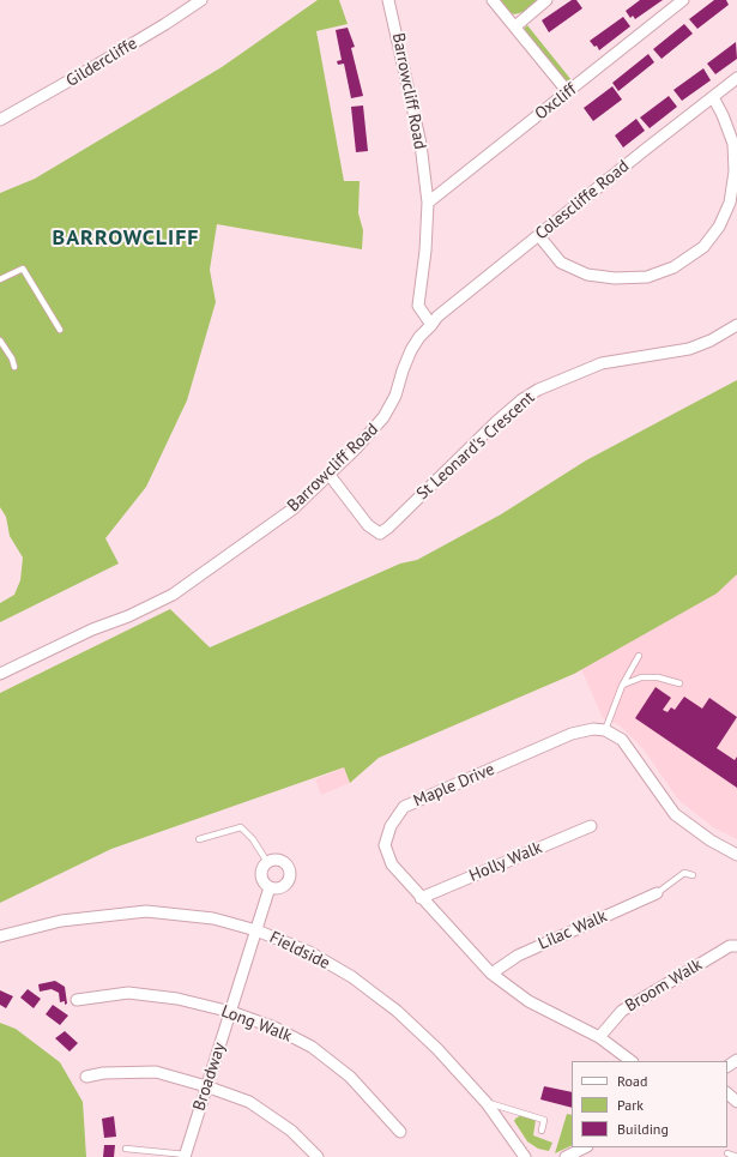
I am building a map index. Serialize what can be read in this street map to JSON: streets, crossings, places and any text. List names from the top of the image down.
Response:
{
  "streets": {
    "street": [
      "Gildercliffe",
      "Barrowcliff Road",
      "Oxcliff",
      "Colescliffe Road",
      "St Leonard's Crescent",
      "Maple Drive",
      "Holly Walk",
      "Lilac Walk",
      "Fieldside",
      "Broom Walk",
      "Long Walk",
      "Broadway"
    ]
  },
  "crossings": [
    ["Barrowcliff Road", "Oxcliff"],
    ["Barrowcliff Road", "Colescliffe Road"],
    ["Barrowcliff Road", "St Leonard's Crescent"],
    ["Maple Drive", "Holly Walk"],
    ["Maple Drive", "Lilac Walk"],
    ["Maple Drive", "Broom Walk"],
    ["Fieldside", "Broadway"],
    ["Long Walk", "Broadway"]
  ],
  "districts": ["BARROWCLIFF"],
  "legend": ["Road", "Park", "Building"]
}
